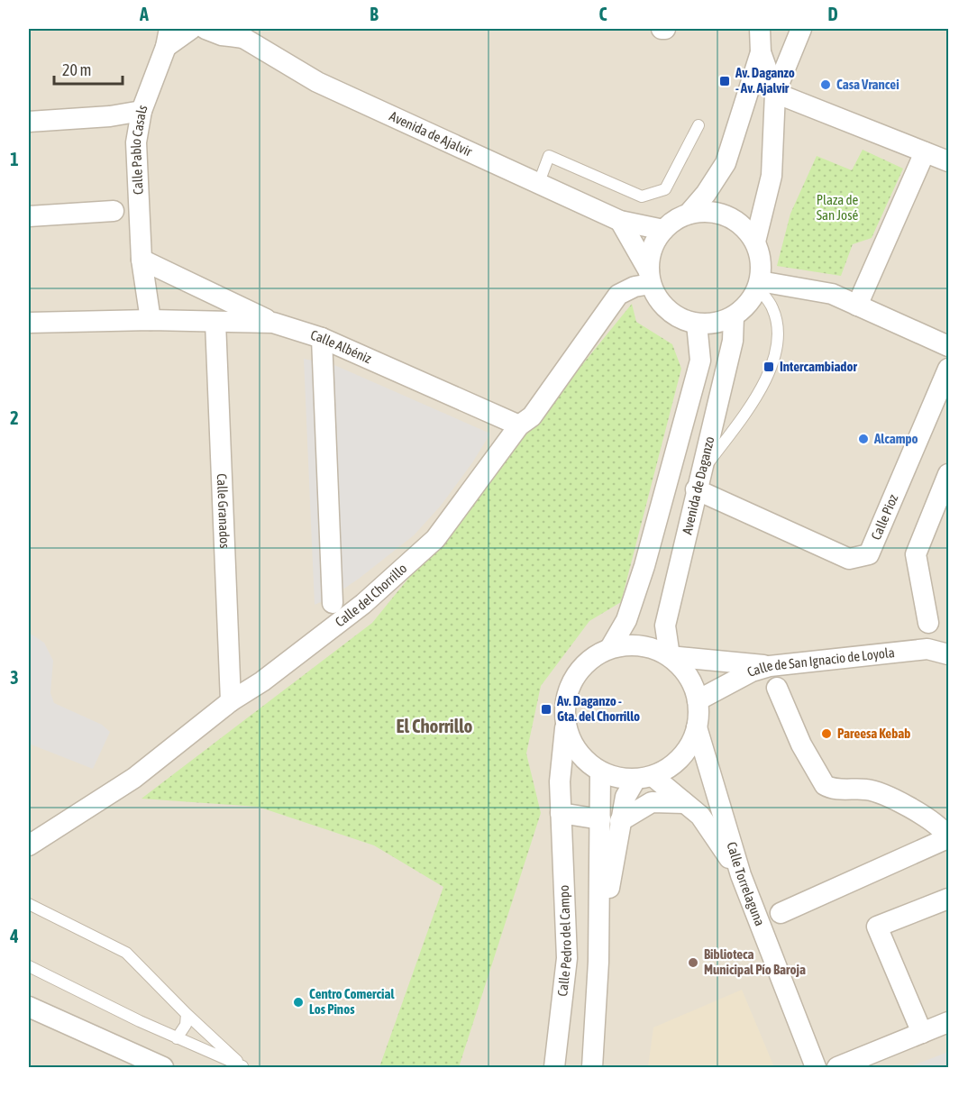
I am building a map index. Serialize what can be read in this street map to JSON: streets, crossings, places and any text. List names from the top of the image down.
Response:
{
  "streets": {
    "street": [
      "Avenida de Ajalvir",
      "Calle Pablo Casals",
      "Calle Albéniz",
      "Avenida de Daganzo",
      "Calle Granados",
      "Calle Pioz",
      "Calle del Chorrillo",
      "Calle de San Ignacio de Loyola",
      "Calle Torrelaguna",
      "Calle Pedro del Campo"
    ]
  },
  "crossings": [
    ["Avenida de Ajalvir", "Avenida de Daganzo"],
    ["Avenida de Ajalvir", "Calle del Chorrillo"],
    ["Calle Pablo Casals", "Calle Albéniz"],
    ["Calle Albéniz", "Calle Granados"],
    ["Calle Albéniz", "Calle del Chorrillo"],
    ["Avenida de Daganzo", "Calle Pioz"],
    ["Avenida de Daganzo", "Calle del Chorrillo"],
    ["Avenida de Daganzo", "Calle de San Ignacio de Loyola"],
    ["Avenida de Daganzo", "Calle Torrelaguna"],
    ["Avenida de Daganzo", "Calle Pedro del Campo"],
    ["Calle Granados", "Calle del Chorrillo"],
    ["Calle de San Ignacio de Loyola", "Calle Torrelaguna"],
    ["Calle de San Ignacio de Loyola", "Calle Pedro del Campo"],
    ["Calle Torrelaguna", "Calle Pedro del Campo"]
  ],
  "districts": ["El Chorrillo"],
  "parks": ["Plaza de San José"],
  "places": {
    "transit": ["Av. Daganzo - Av. Ajalvir", "Intercambiador", "Av. Daganzo - Gta. del Chorrillo"],
    "other": [
      "Casa Vrancei",
      "Alcampo",
      "Pareesa Kebab",
      "Biblioteca Municipal Pío Baroja",
      "Centro Comercial Los Pinos"
    ]
  },
  "scale_bar": "20 m",
  "grid": {
    "columns": [
      "A",
      "B",
      "C",
      "D"
    ],
    "rows": [
      "1",
      "2",
      "3",
      "4"
    ]
  }
}
